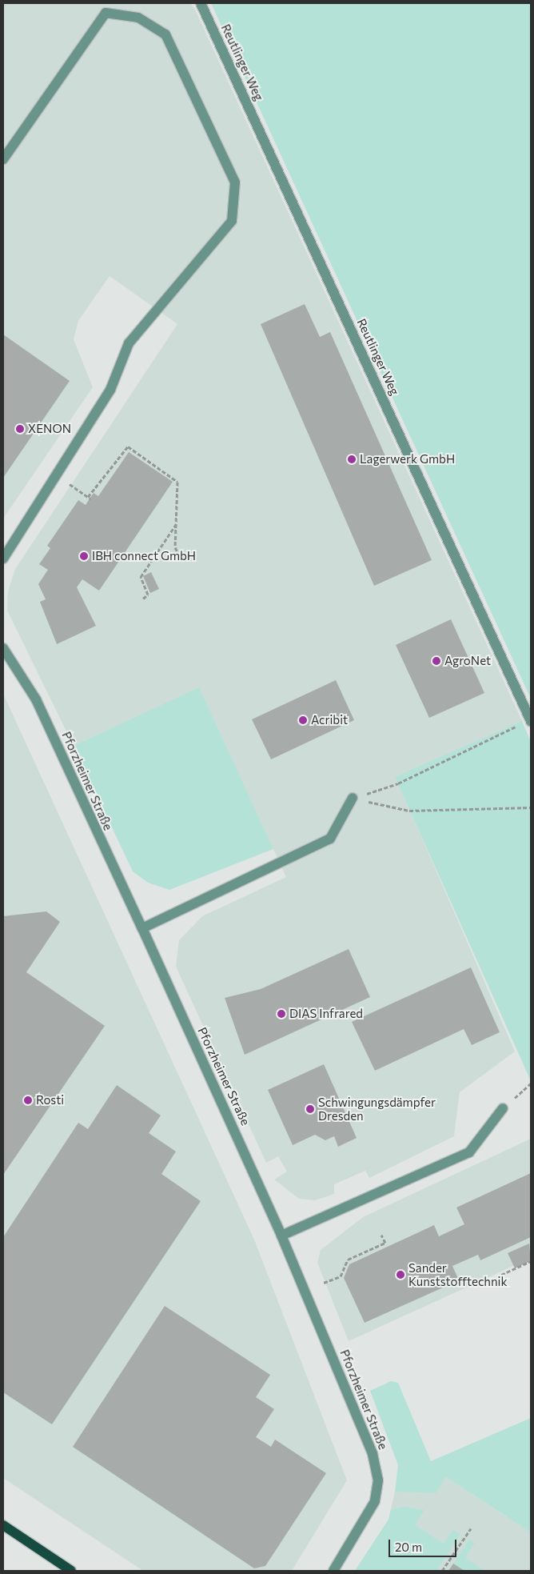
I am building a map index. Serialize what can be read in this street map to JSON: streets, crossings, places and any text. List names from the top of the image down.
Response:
{
  "streets": {
    "street": ["Reutlinger Weg", "Pforzheimer Straße"]
  },
  "places": [
    "XENON",
    "Lagerwerk GmbH",
    "IBH connect GmbH",
    "AgroNet",
    "Acribit",
    "DIAS Infrared",
    "Rosti",
    "Schwingungsdämpfer Dresden",
    "Sander Kunststofftechnik"
  ],
  "scale_bar": "20 m"
}
